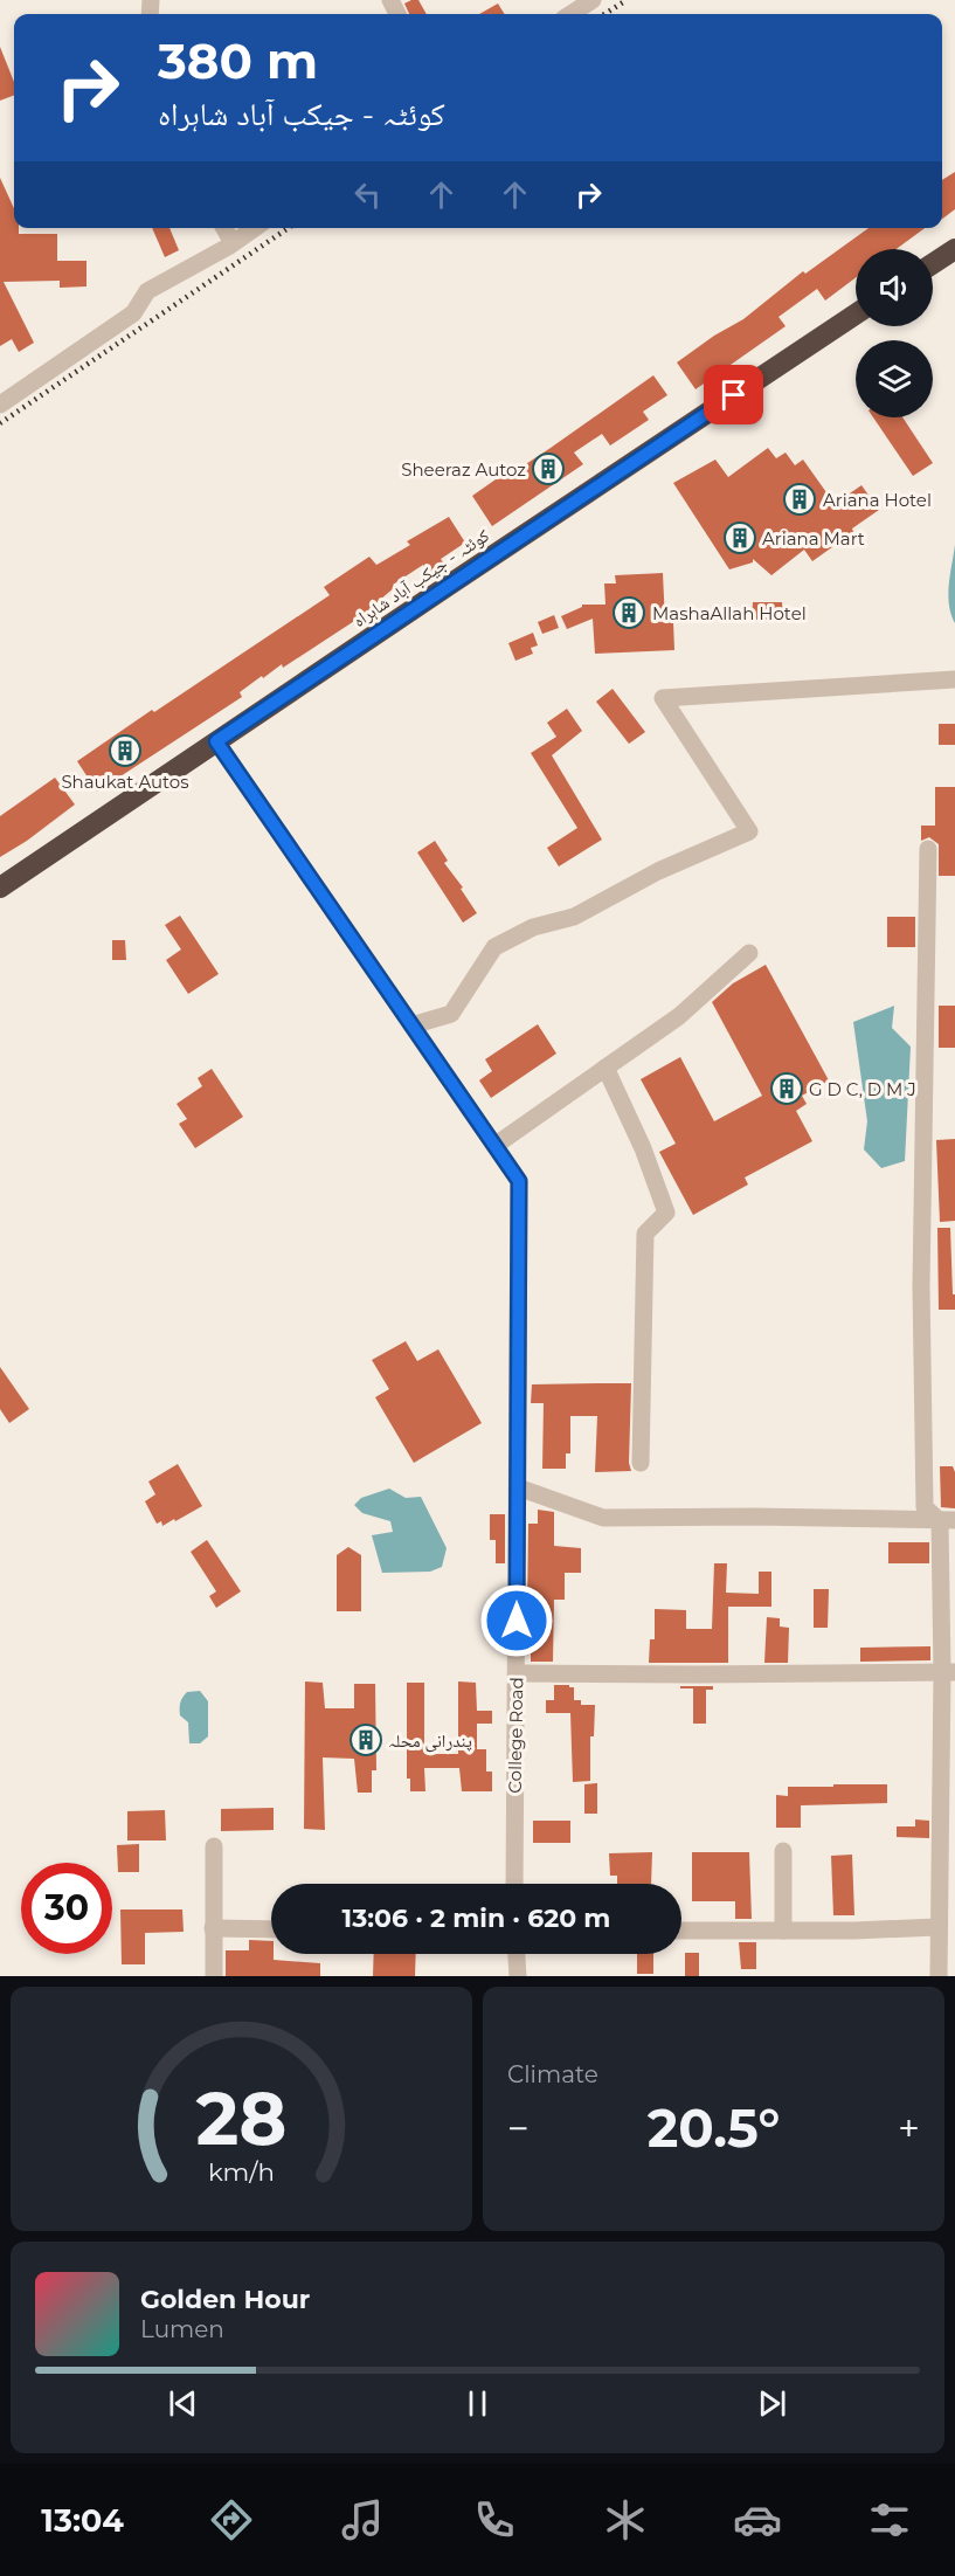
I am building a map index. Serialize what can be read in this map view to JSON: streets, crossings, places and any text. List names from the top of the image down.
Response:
{
  "streets": {
    "highway": ["کوئٹہ - جیکب آباد شاہراہ"],
    "street": ["College Road"]
  },
  "crossings": [
    ["کوئٹہ - جیکب آباد شاہراہ", "College Road"]
  ],
  "places": {
    "building": [
      "Sheeraz Autoz",
      "Ariana Hotel",
      "Ariana Mart",
      "MashaAllah Hotel",
      "Shaukat Autos",
      "G D C, D M J",
      "پندرانی محلہ"
    ]
  },
  "page": {
    "turn": ["380 m", "کوئٹہ - جیکب آباد شاہراہ"],
    "limit": "30",
    "trip": "13:06 · 2 min · 620 m",
    "tile": "Climate",
    "heat": ["−", "20.5°", "+"],
    "song": ["Golden Hour", "Lumen"],
    "tabs": "13:04",
    "gauge": ["28", "km/h"]
  }
}
